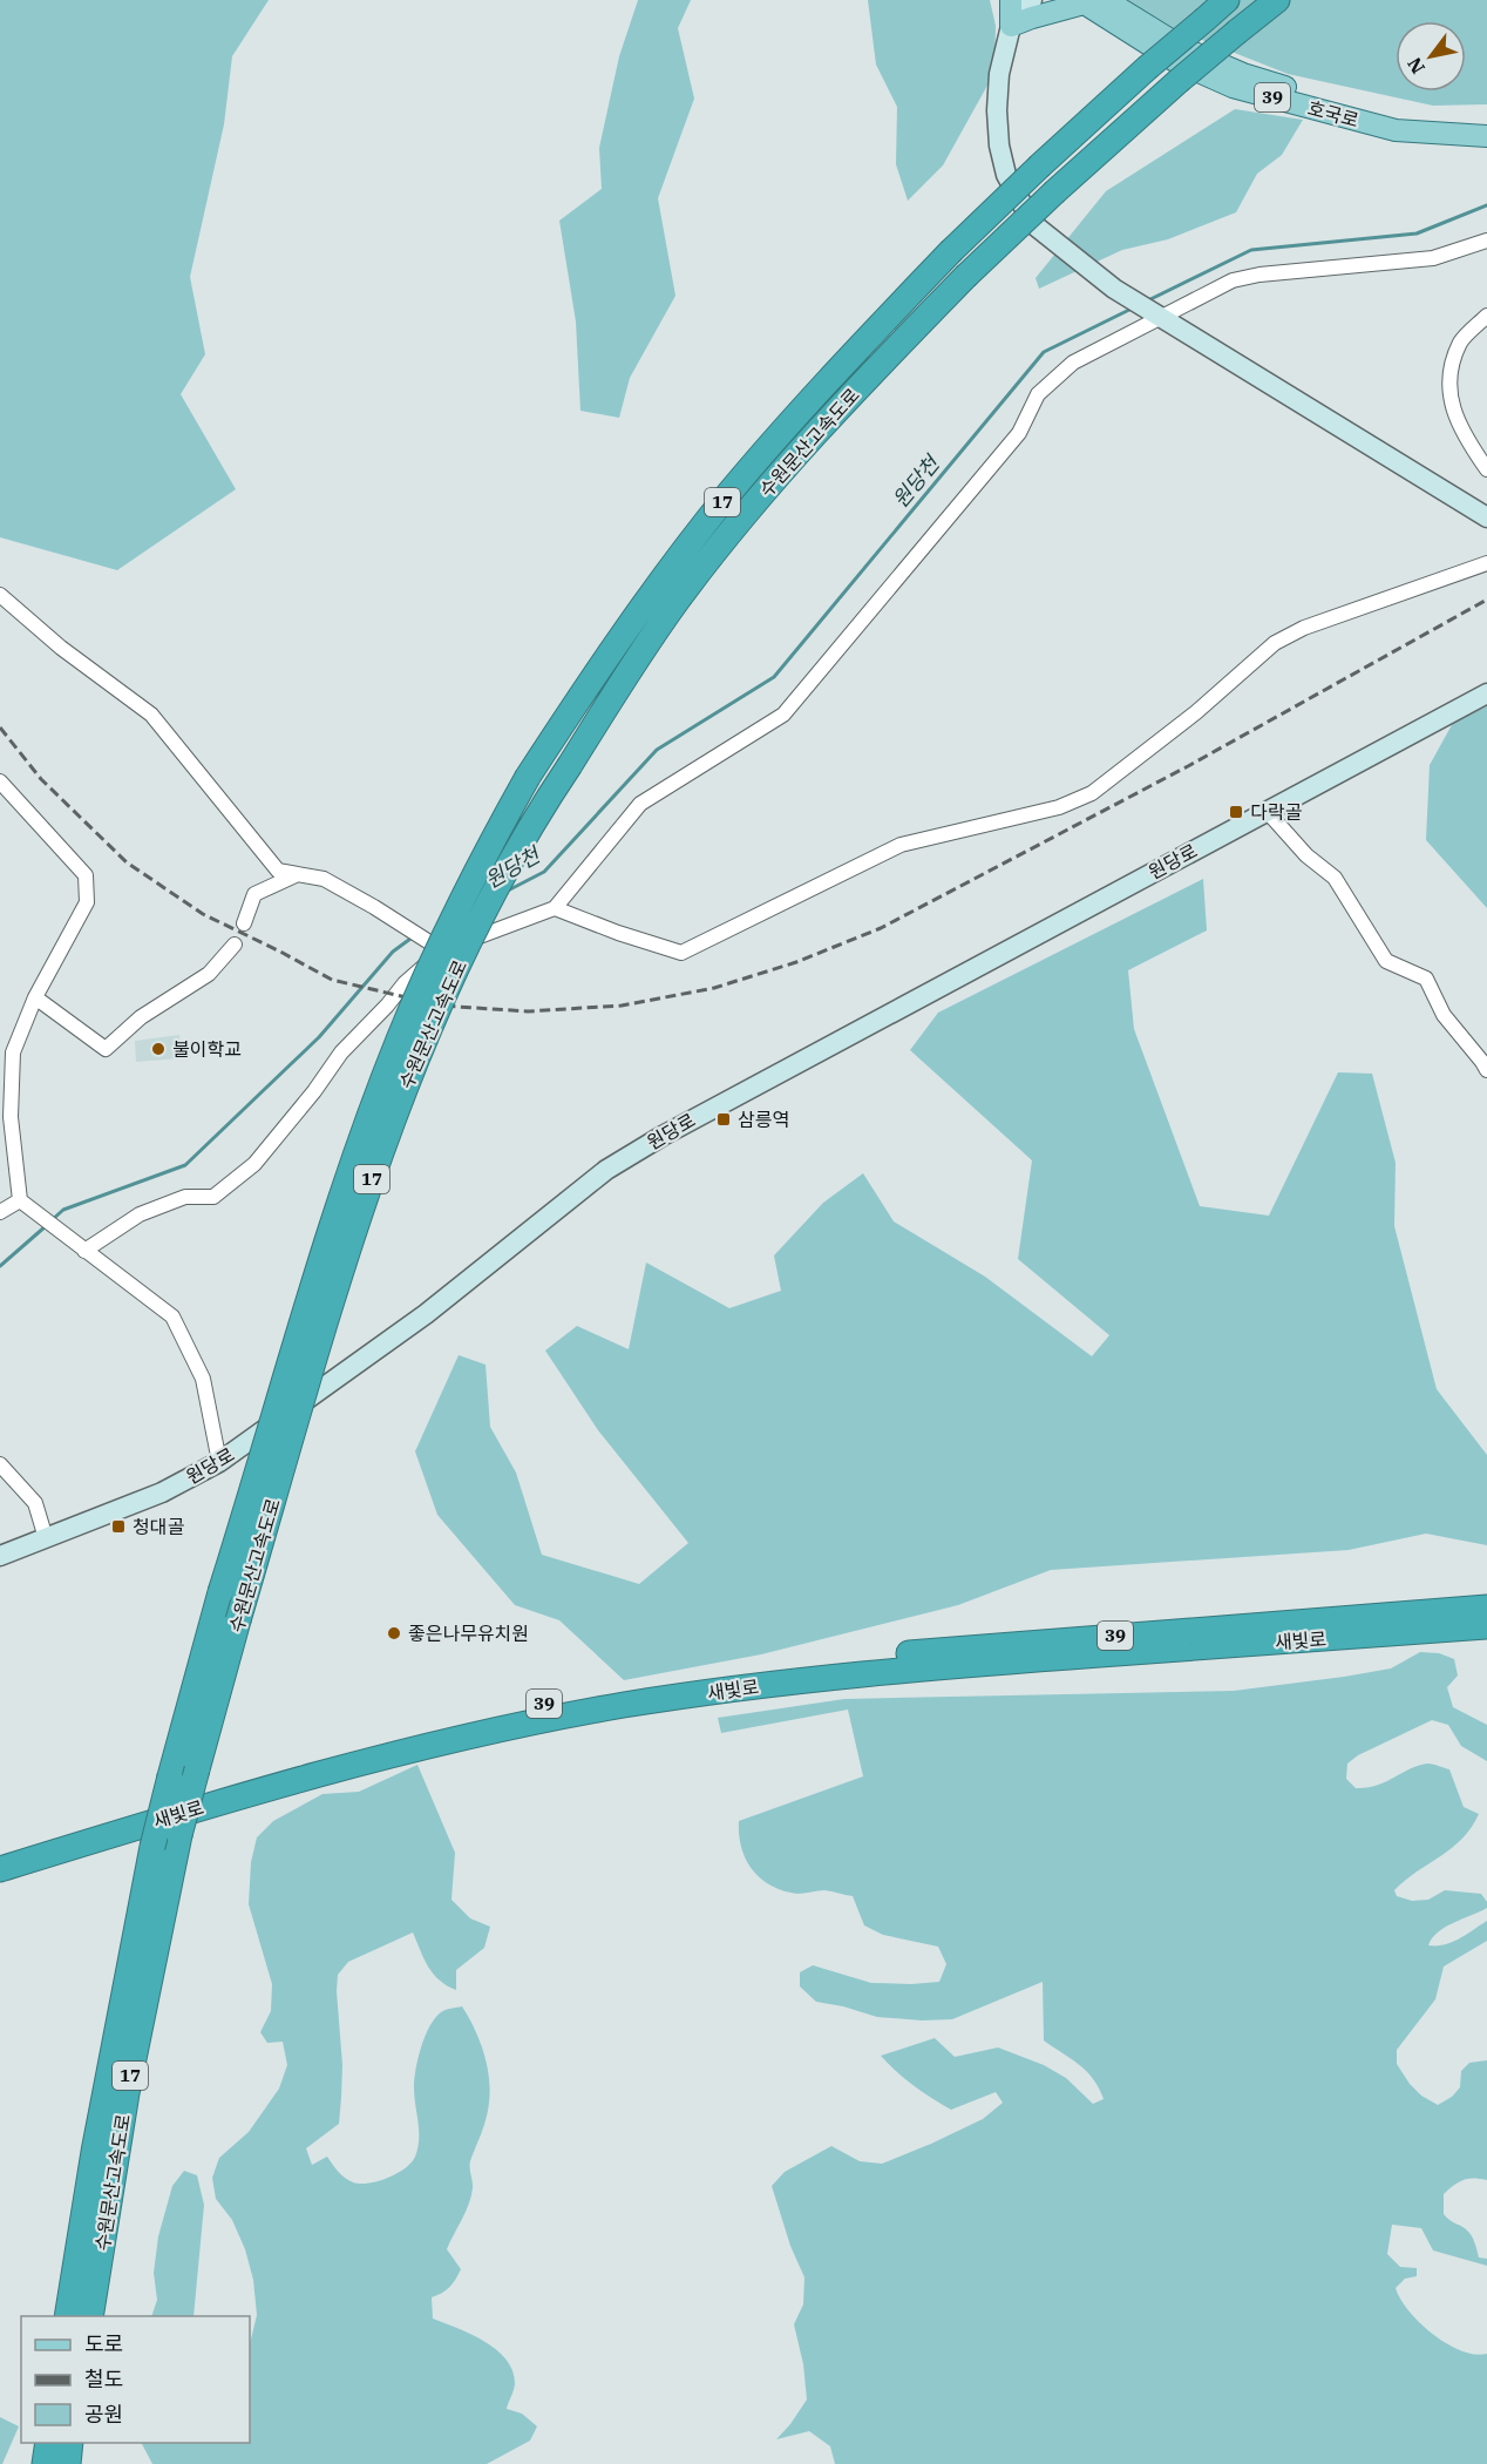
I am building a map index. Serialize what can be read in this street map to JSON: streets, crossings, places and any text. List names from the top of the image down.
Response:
{
  "streets": {
    "highway": [
      "39",
      "수원문산고속도로",
      "17",
      "새빛로"
    ],
    "main road": ["호국로", "원당로"]
  },
  "water": ["원당천"],
  "places": {
    "transit": ["다락골", "삼릉역", "청대골"],
    "other": ["불이학교", "좋은나무유치원"]
  },
  "legend": ["도로", "철도", "공원"],
  "north": "bottom left"
}
